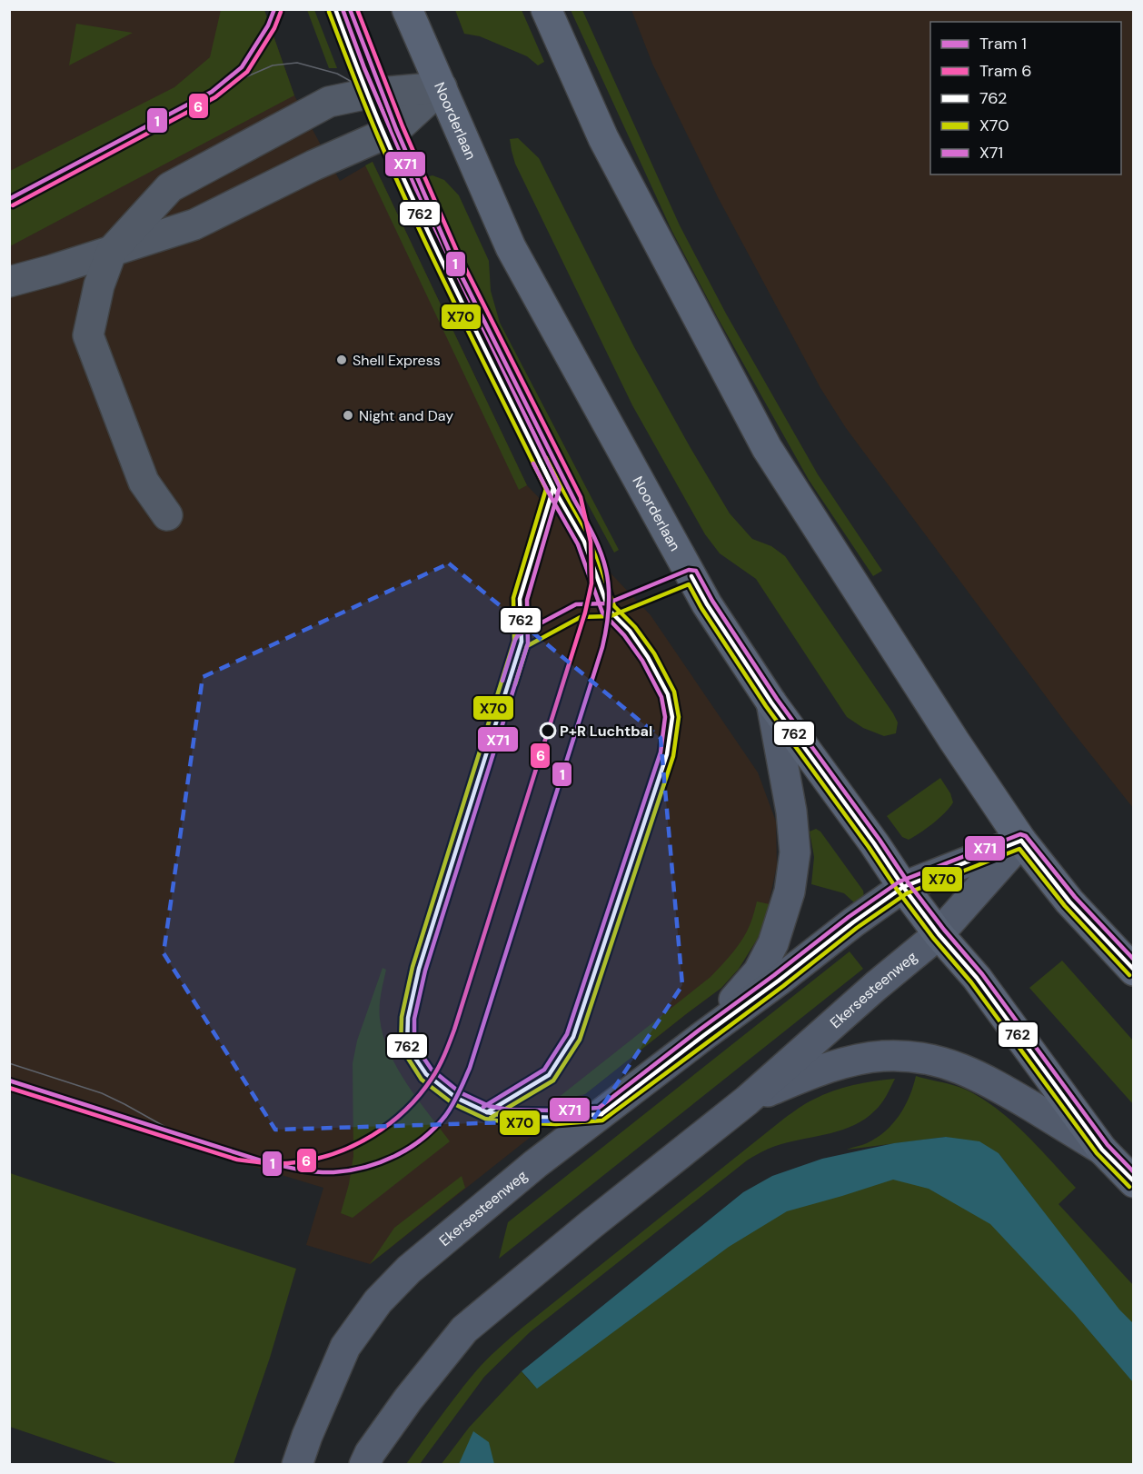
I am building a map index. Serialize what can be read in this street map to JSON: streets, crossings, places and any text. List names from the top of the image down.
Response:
{
  "streets": {
    "highway": ["Noorderlaan"],
    "main road": ["Ekersesteenweg"]
  },
  "crossings": [
    ["Noorderlaan", "Ekersesteenweg"]
  ],
  "places": ["Shell Express", "Night and Day", "P+R Luchtbal"],
  "lines": [
    "tram line 1",
    "tram line 6",
    "transit line 762",
    "transit line X71",
    "transit line X70"
  ],
  "legend": [
    "Tram 1",
    "Tram 6",
    "762",
    "X70",
    "X71"
  ]
}
